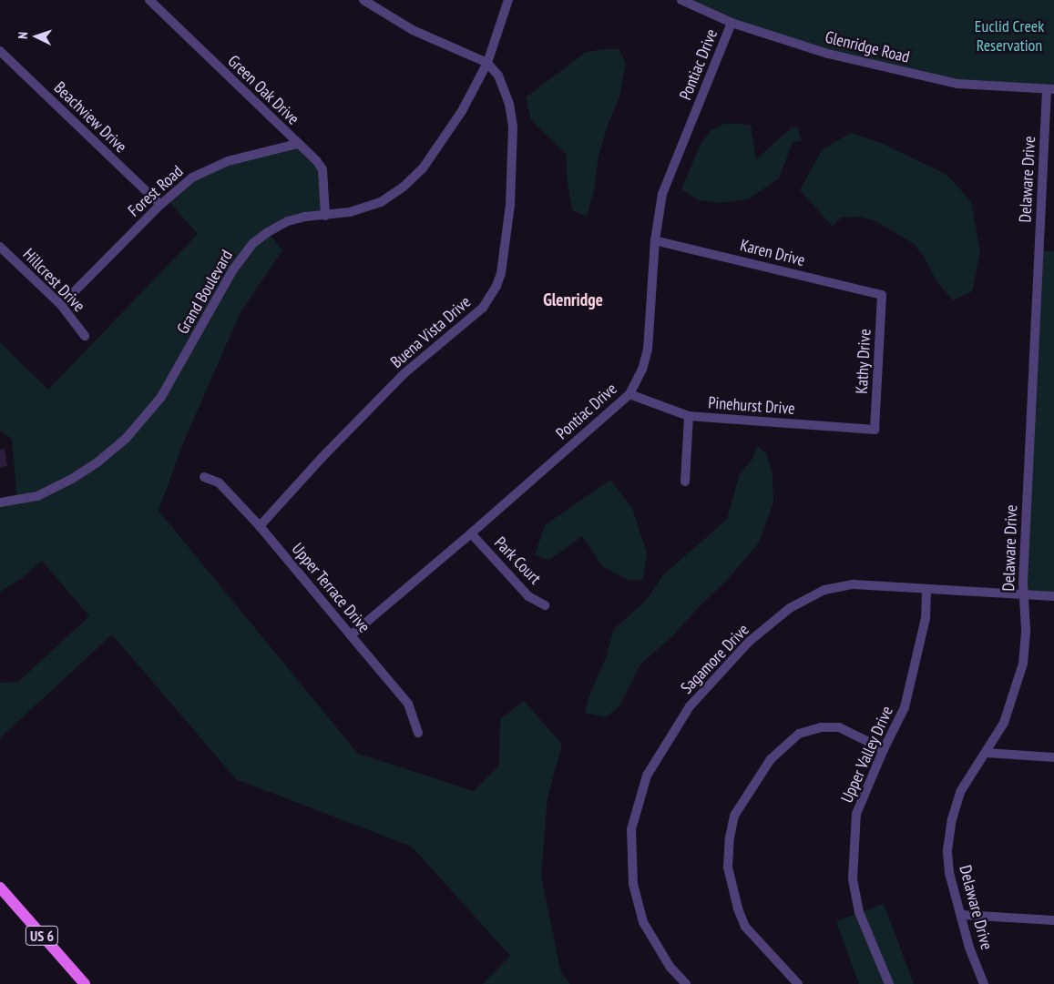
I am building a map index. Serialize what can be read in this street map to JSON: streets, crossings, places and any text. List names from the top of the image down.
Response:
{
  "streets": {
    "main road": ["US 6"],
    "street": [
      "Glenridge Road",
      "Pontiac Drive",
      "Green Oak Drive",
      "Beachview Drive",
      "Delaware Drive",
      "Forest Road",
      "Karen Drive",
      "Hillcrest Drive",
      "Grand Boulevard",
      "Buena Vista Drive",
      "Kathy Drive",
      "Pinehurst Drive",
      "Park Court",
      "Upper Terrace Drive",
      "Sagamore Drive",
      "Upper Valley Drive"
    ]
  },
  "crossings": [
    ["Glenridge Road", "Pontiac Drive"],
    ["Glenridge Road", "Delaware Drive"],
    ["Pontiac Drive", "Karen Drive"],
    ["Pontiac Drive", "Pinehurst Drive"],
    ["Pontiac Drive", "Park Court"],
    ["Pontiac Drive", "Upper Terrace Drive"],
    ["Green Oak Drive", "Forest Road"],
    ["Green Oak Drive", "Grand Boulevard"],
    ["Beachview Drive", "Forest Road"],
    ["Delaware Drive", "Sagamore Drive"],
    ["Forest Road", "Hillcrest Drive"],
    ["Karen Drive", "Kathy Drive"],
    ["Grand Boulevard", "Buena Vista Drive"],
    ["Buena Vista Drive", "Upper Terrace Drive"],
    ["Kathy Drive", "Pinehurst Drive"],
    ["Sagamore Drive", "Upper Valley Drive"]
  ],
  "districts": ["Glenridge"],
  "parks": ["Euclid Creek Reservation"],
  "north": "left"
}
